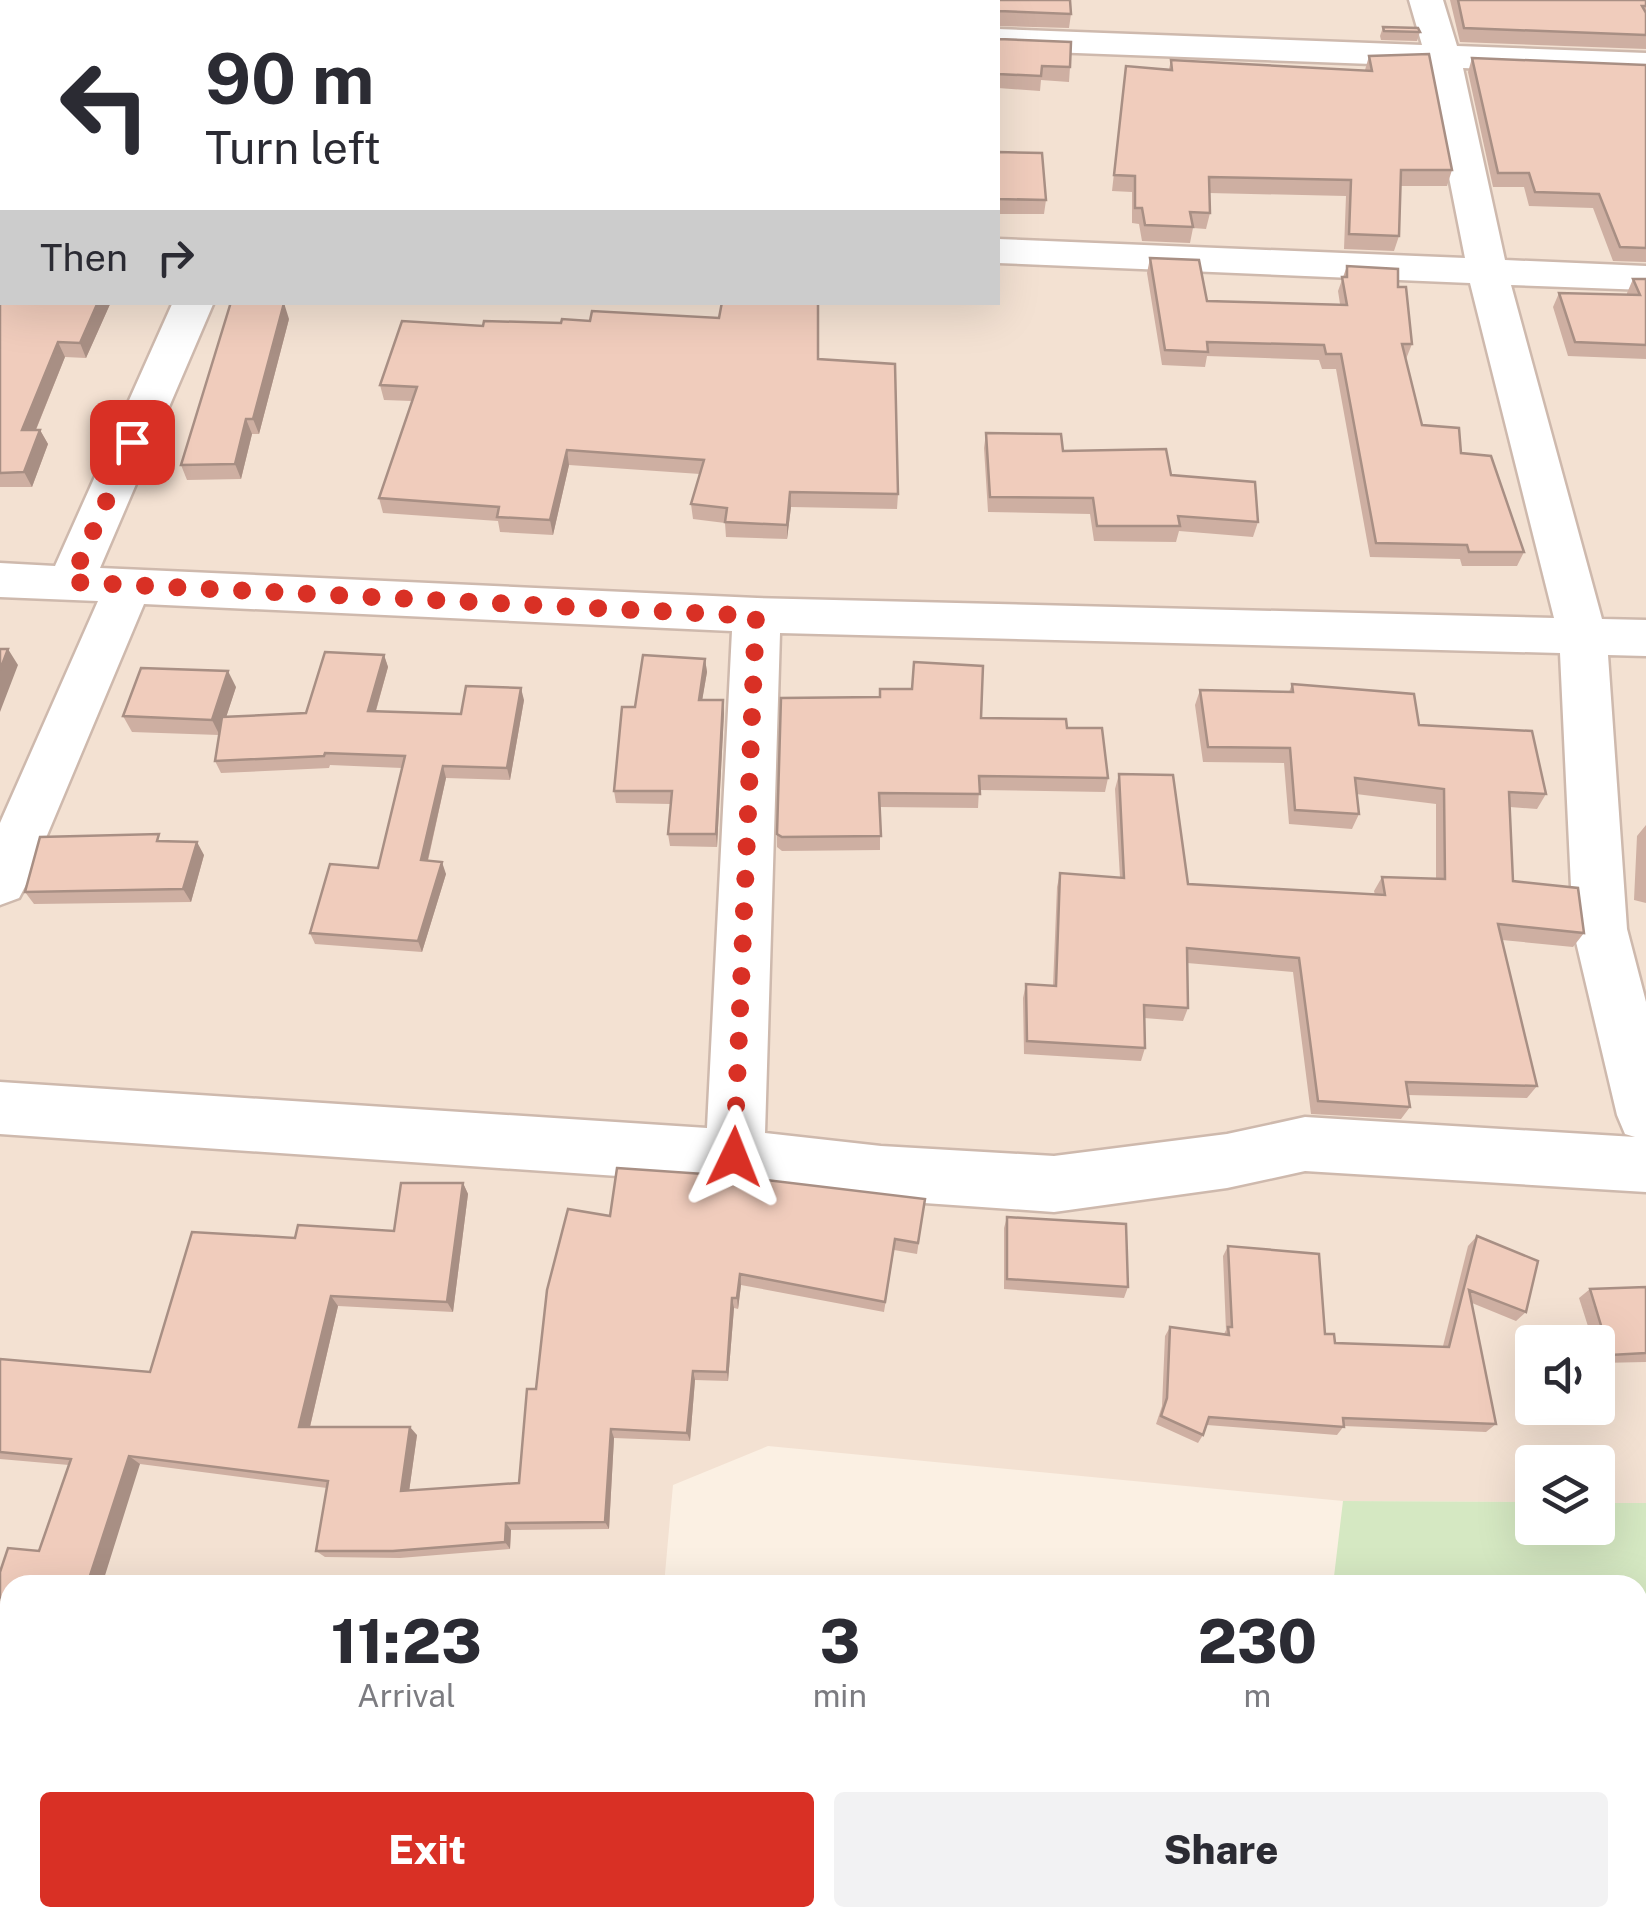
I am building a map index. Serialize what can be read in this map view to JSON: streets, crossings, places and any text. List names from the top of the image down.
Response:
{
  "page": {
    "turn": ["90 m", "Turn left"],
    "then": "Then",
    "eta": [
      "11:23",
      "Arrival",
      "3",
      "min",
      "230",
      "m"
    ],
    "buttons": ["Exit", "Share"]
  }
}
